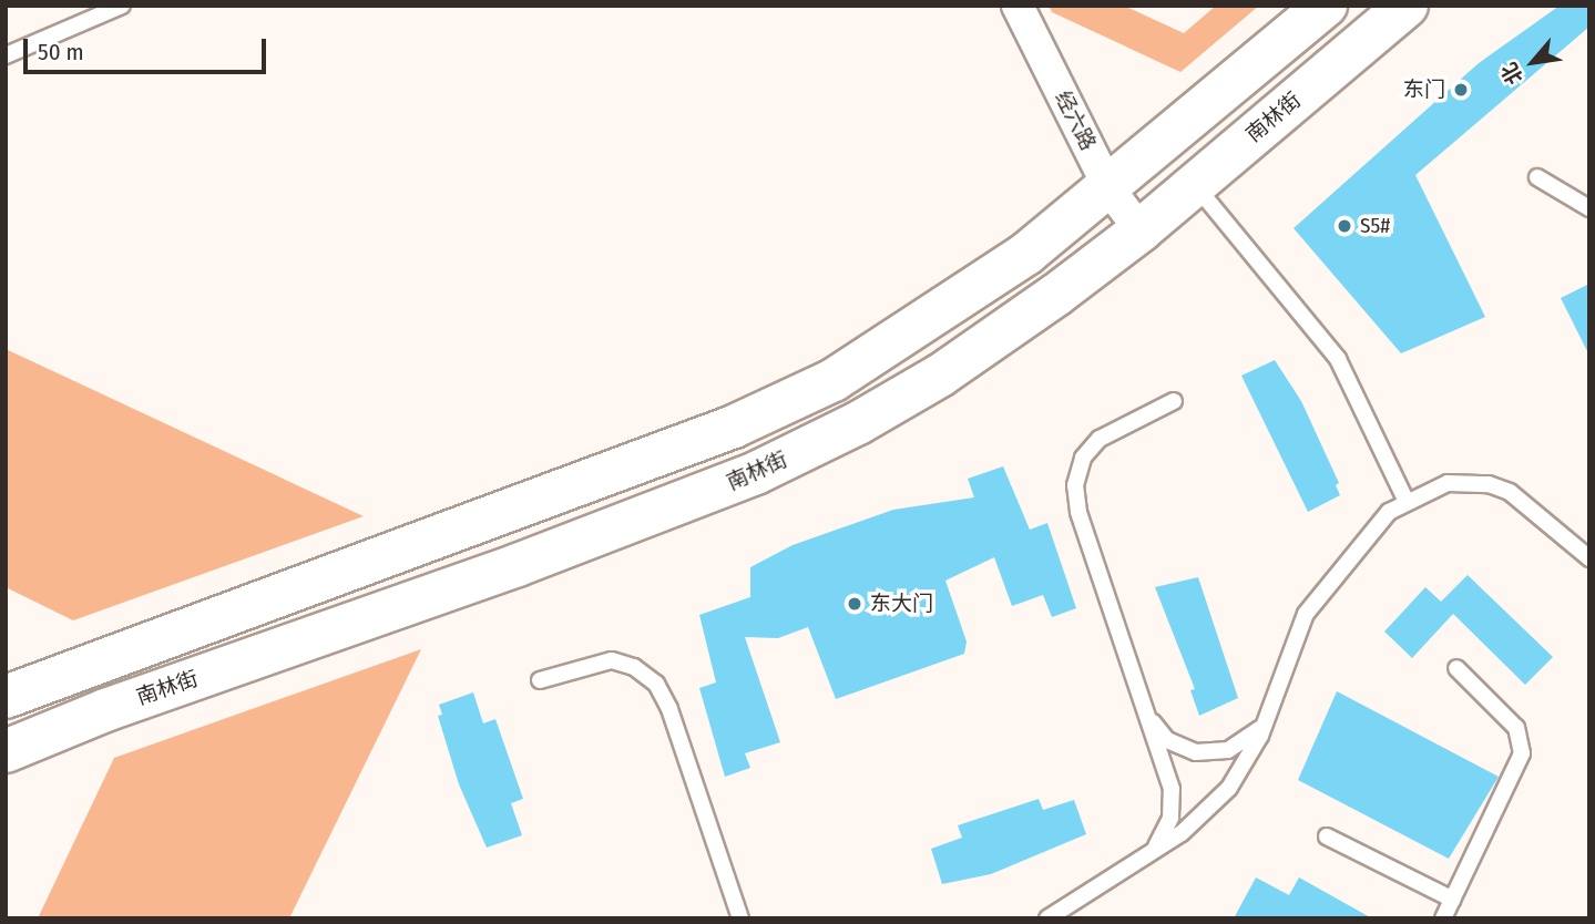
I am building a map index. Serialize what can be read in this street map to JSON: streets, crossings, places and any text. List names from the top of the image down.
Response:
{
  "streets": {
    "main road": ["南林街"],
    "street": ["经六路"]
  },
  "crossings": [
    ["南林街", "经六路"]
  ],
  "places": ["东门", "S5#", "东大门"],
  "scale_bar": "50 m",
  "north": "bottom left"
}
